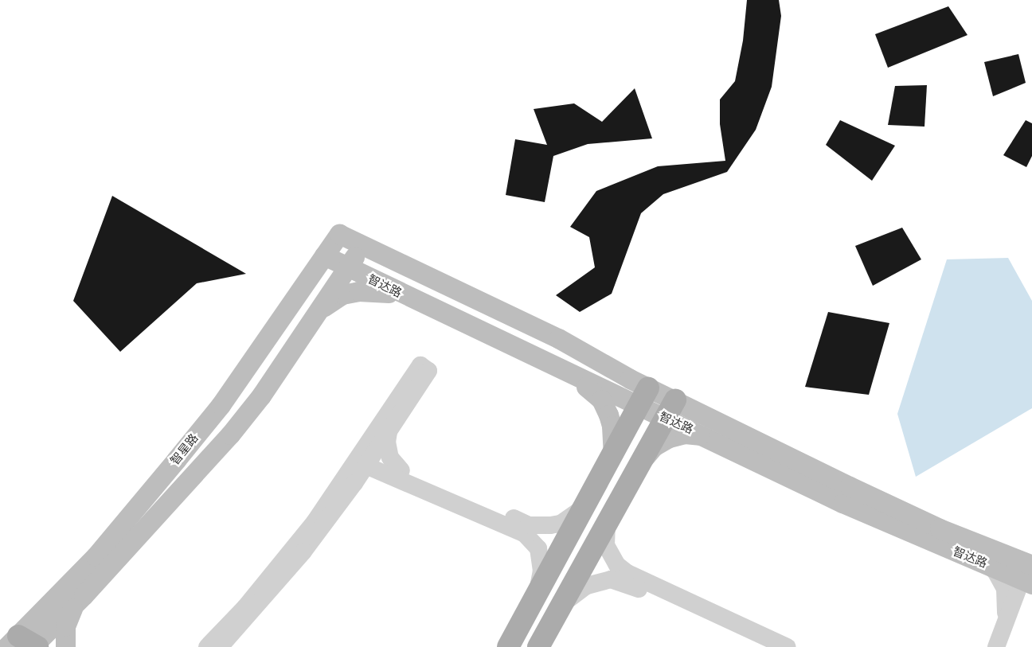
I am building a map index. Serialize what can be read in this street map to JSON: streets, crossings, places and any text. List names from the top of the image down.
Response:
{
  "streets": {
    "main road": ["智达路", "智星路"]
  },
  "crossings": [
    ["智达路", "智星路"]
  ]
}
